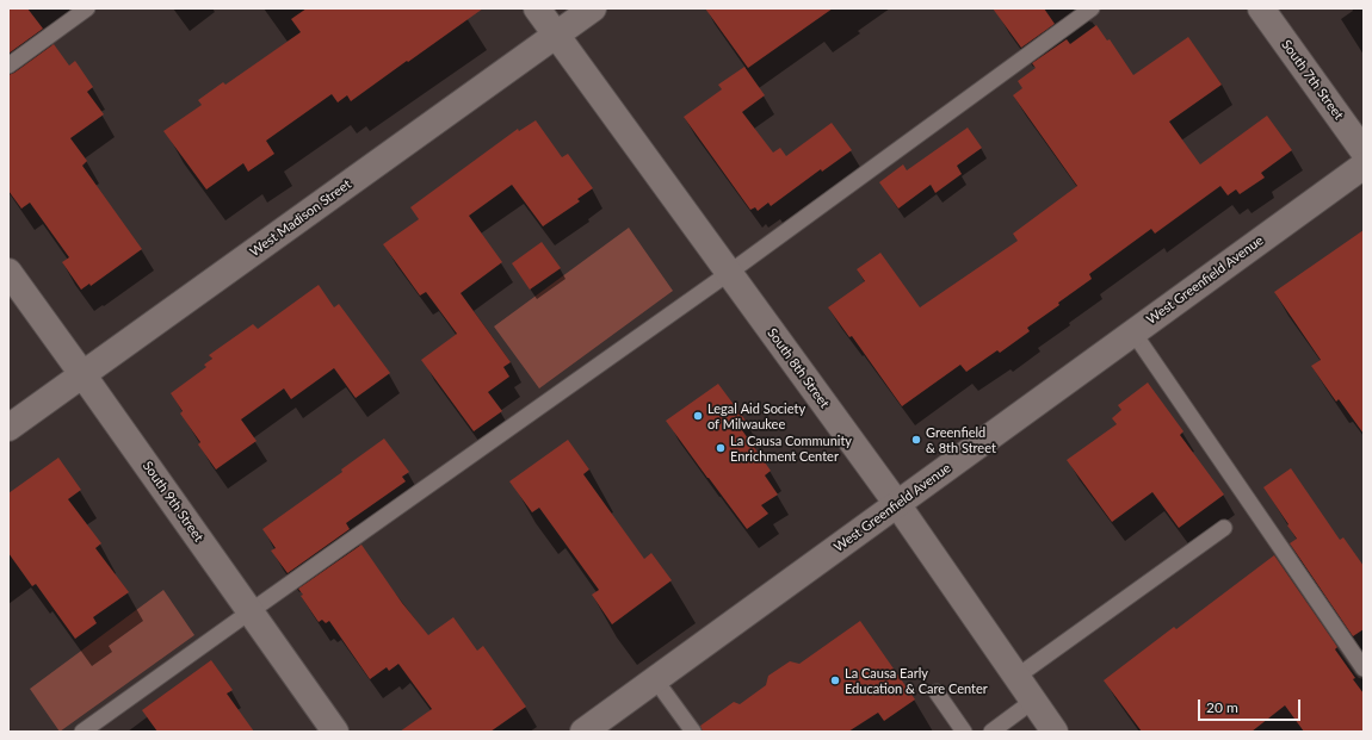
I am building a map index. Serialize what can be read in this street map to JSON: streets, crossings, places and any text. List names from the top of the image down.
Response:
{
  "streets": {
    "street": [
      "South 7th Street",
      "West Madison Street",
      "West Greenfield Avenue",
      "South 8th Street",
      "South 9th Street"
    ]
  },
  "crossings": [
    ["West Madison Street", "South 8th Street"],
    ["West Madison Street", "South 9th Street"],
    ["West Greenfield Avenue", "South 8th Street"]
  ],
  "places": [
    "Legal Aid Society of Milwaukee",
    "Greenfield & 8th Street",
    "La Causa Community Enrichment Center",
    "La Causa Early Education & Care Center"
  ],
  "scale_bar": "20 m"
}
